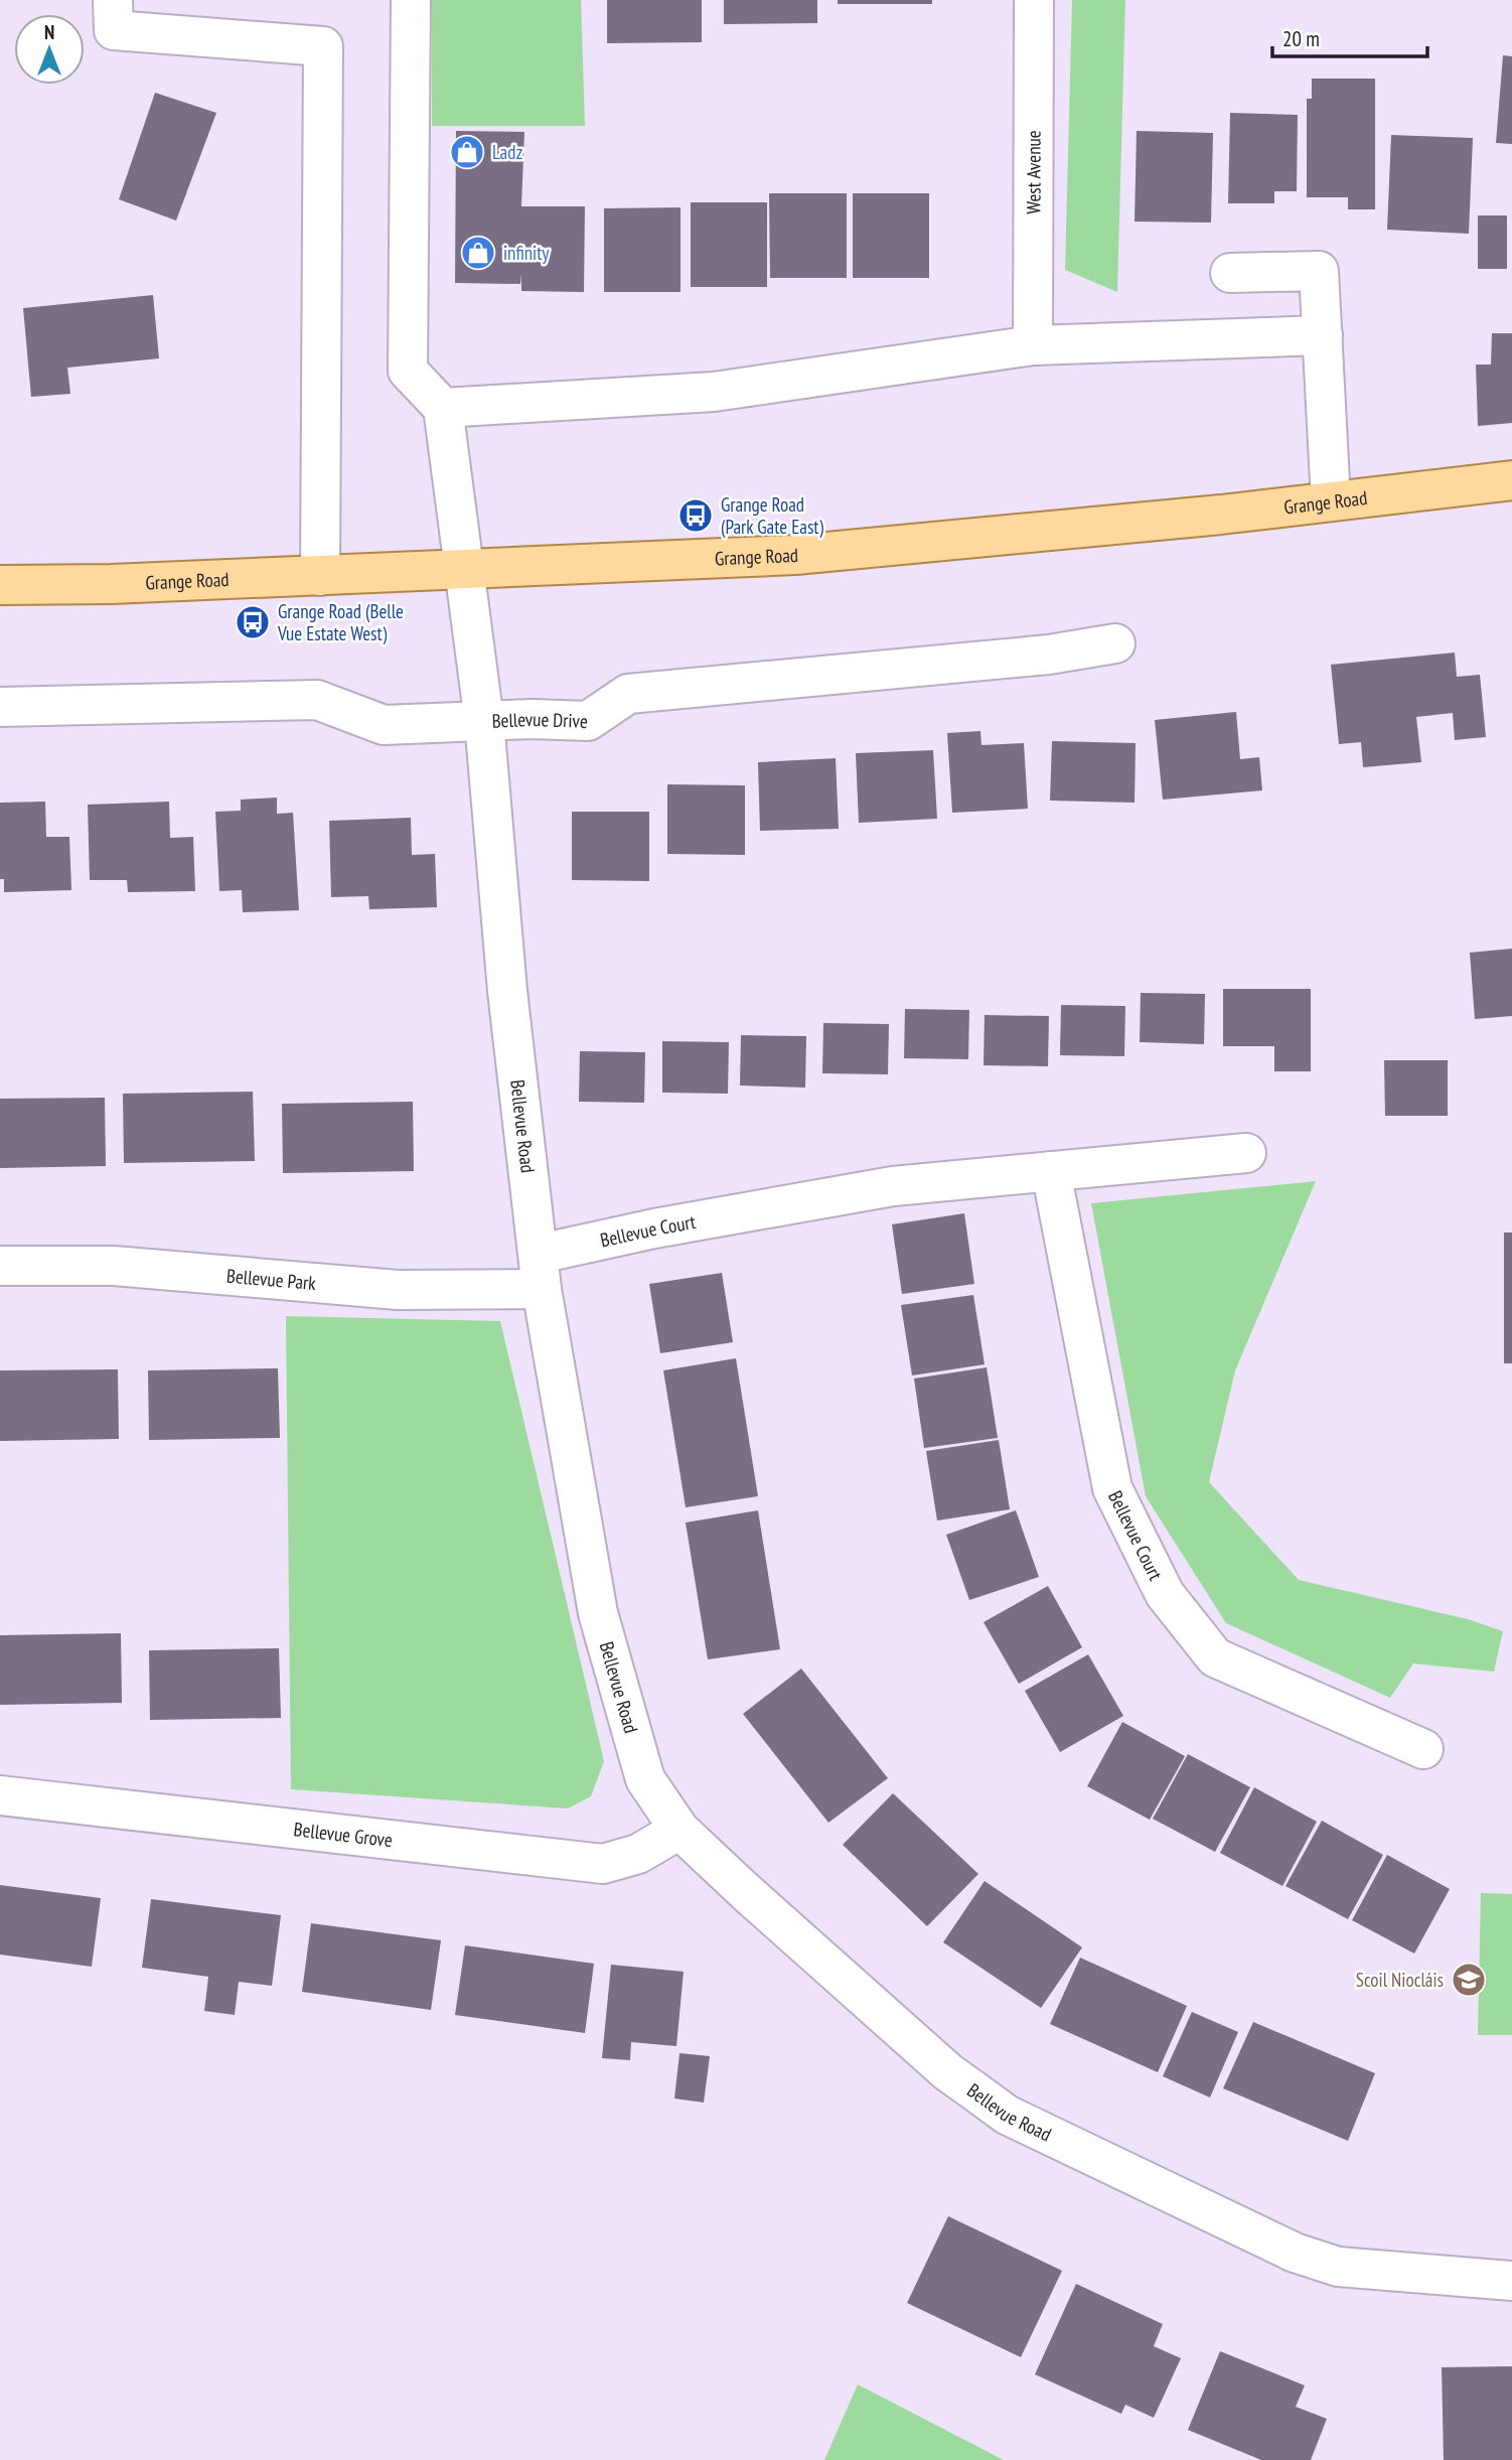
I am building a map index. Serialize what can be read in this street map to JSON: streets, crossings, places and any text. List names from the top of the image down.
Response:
{
  "streets": {
    "main road": ["Grange Road"],
    "street": [
      "West Avenue",
      "Bellevue Drive",
      "Bellevue Road",
      "Bellevue Court",
      "Bellevue Park",
      "Bellevue Grove"
    ]
  },
  "crossings": [
    ["Grange Road", "Bellevue Road"],
    ["Bellevue Drive", "Bellevue Road"],
    ["Bellevue Road", "Bellevue Court"],
    ["Bellevue Road", "Bellevue Park"],
    ["Bellevue Road", "Bellevue Grove"],
    ["Bellevue Court", "Bellevue Park"]
  ],
  "places": {
    "shop": ["Ladz", "infinity"],
    "bus stop": ["Grange Road (Park Gate East)", "Grange Road (Belle Vue Estate West)"],
    "school or university": ["Scoil Niocláis"]
  },
  "scale_bar": "20 m",
  "north": "top"
}
